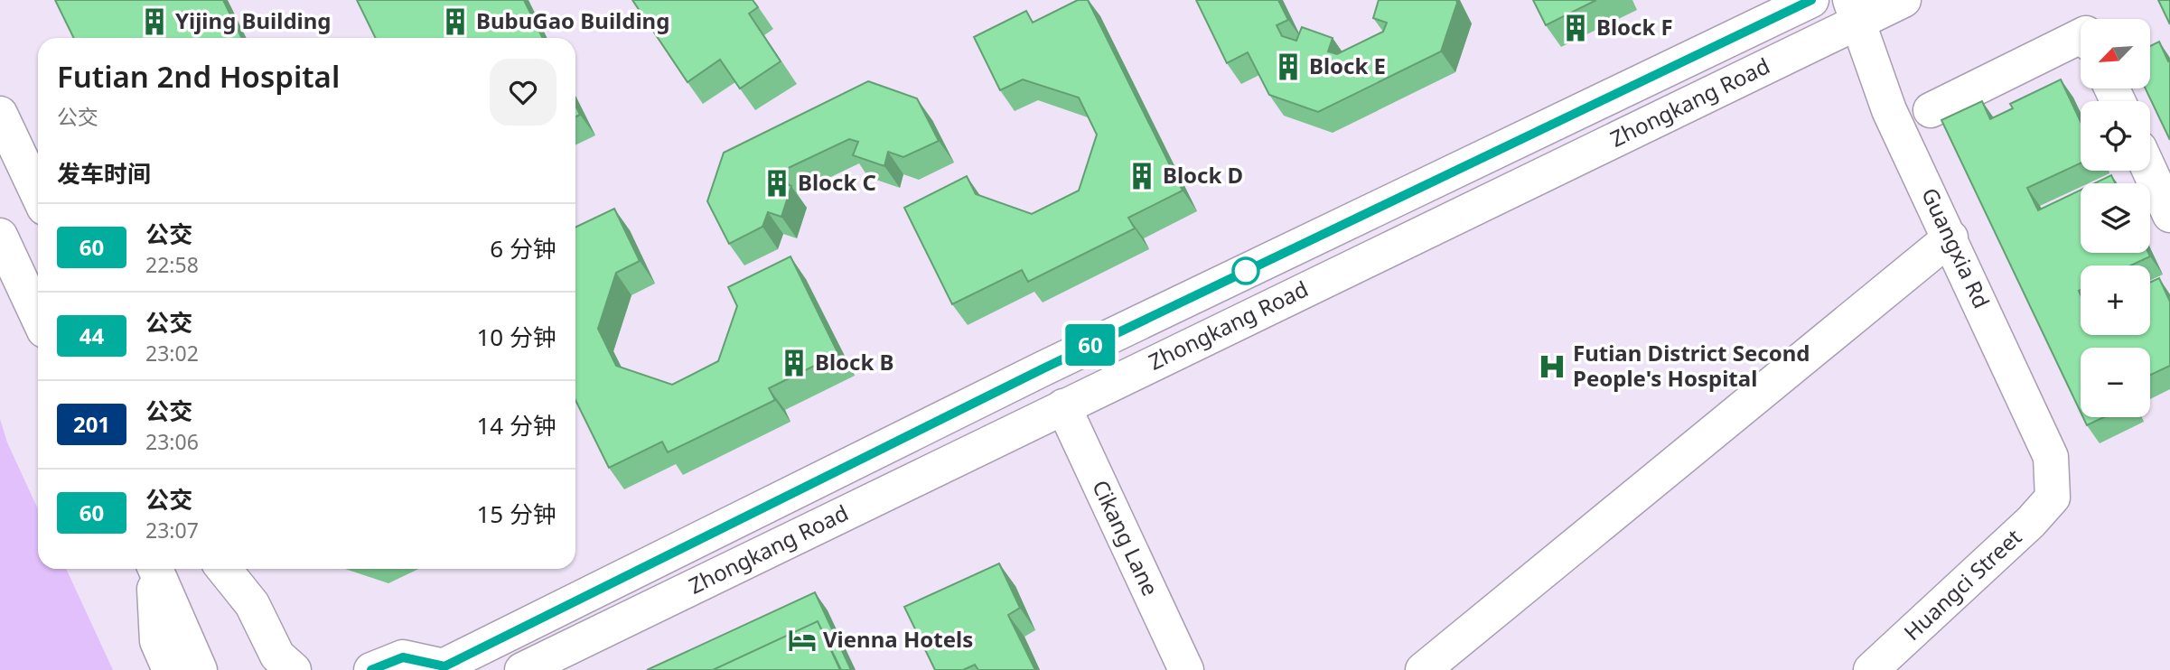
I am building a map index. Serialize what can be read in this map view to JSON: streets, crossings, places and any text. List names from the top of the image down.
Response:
{
  "streets": {
    "main road": [
      "Zhongkang Road",
      "Guangxia Rd",
      "Cikang Lane",
      "Huangci Street"
    ]
  },
  "crossings": [
    ["Zhongkang Road", "Guangxia Rd"],
    ["Zhongkang Road", "Cikang Lane"],
    ["Guangxia Rd", "Huangci Street"]
  ],
  "places": {
    "building": [
      "Yijing Building",
      "BubuGao Building",
      "Block F",
      "Block E",
      "Block D",
      "Block C",
      "Block B"
    ],
    "hospital": ["Futian District Second People's Hospital"],
    "hotel": ["Vienna Hotels"]
  },
  "lines": ["bus line 60"],
  "north": "bottom left",
  "page": {
    "on_map": "60",
    "map_buttons": ["+", "−"],
    "heading": [
      ["Futian 2nd Hospital", "公交"],
      "发车时间"
    ],
    "list": [
      {
        "mark": "60",
        "name": "公交",
        "note": "22:58",
        "value": "6 分钟"
      },
      {
        "mark": "44",
        "name": "公交",
        "note": "23:02",
        "value": "10 分钟"
      },
      {
        "mark": "201",
        "name": "公交",
        "note": "23:06",
        "value": "14 分钟"
      },
      {
        "mark": "60",
        "name": "公交",
        "note": "23:07",
        "value": "15 分钟"
      }
    ]
  }
}
